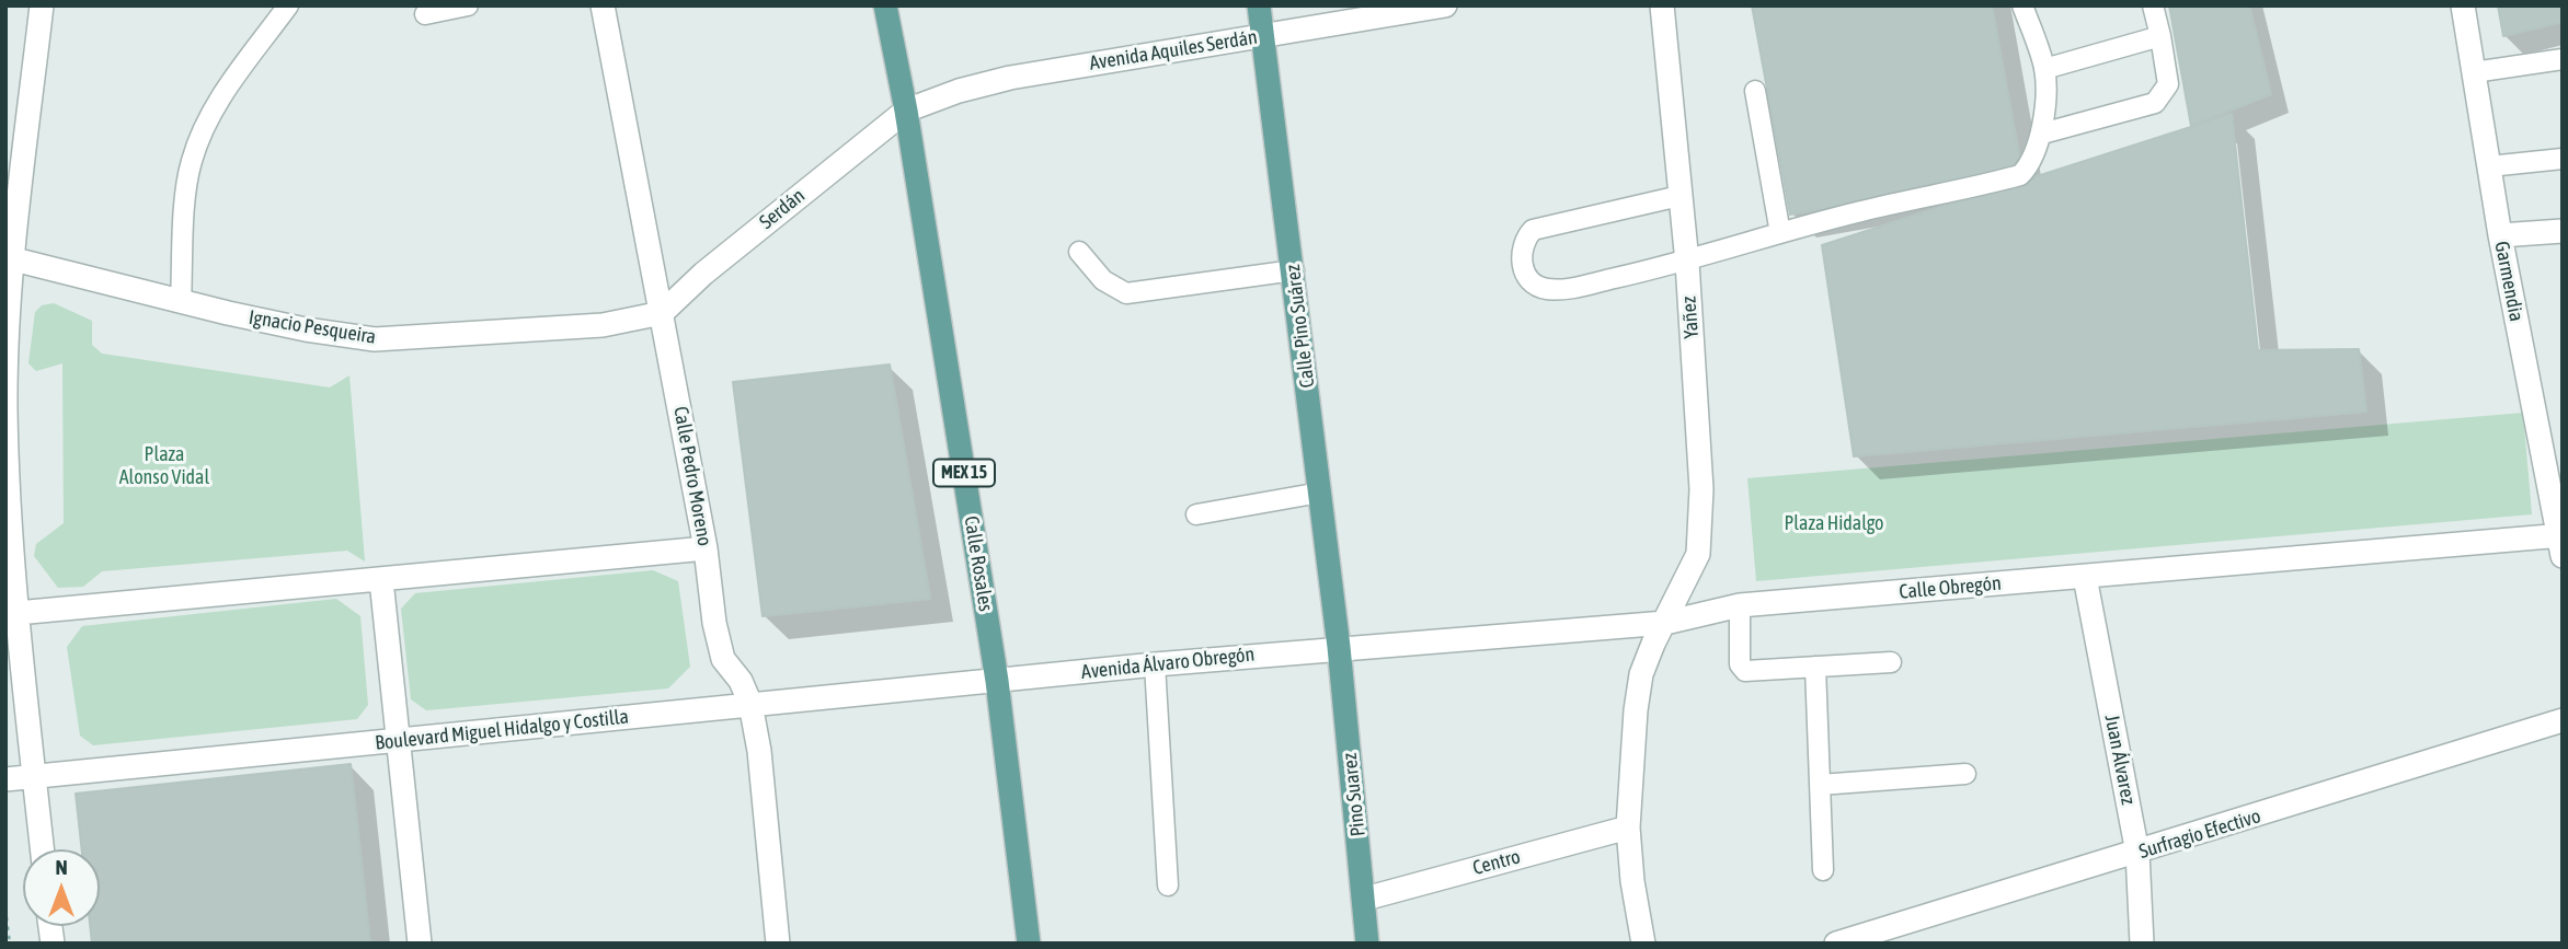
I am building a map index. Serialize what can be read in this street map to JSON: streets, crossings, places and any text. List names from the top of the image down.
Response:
{
  "streets": {
    "main road": [
      "Calle Pino Suárez",
      "MEX 15",
      "Calle Rosales",
      "Pino Suarez"
    ],
    "street": [
      "Avenida Aquiles Serdán",
      "Serdán",
      "Garmendia",
      "Yañez",
      "Ignacio Pesqueira",
      "Calle Pedro Moreno",
      "Calle Obregón",
      "Avenida Álvaro Obregón",
      "Boulevard Miguel Hidalgo y Costilla",
      "Juan Álvarez",
      "Surfragio Efectivo",
      "Centro"
    ]
  },
  "crossings": [
    ["Avenida Aquiles Serdán", "Serdán"],
    ["Avenida Aquiles Serdán", "Calle Pino Suárez"],
    ["Avenida Aquiles Serdán", "Calle Rosales"],
    ["Serdán", "Ignacio Pesqueira"],
    ["Serdán", "Calle Pedro Moreno"],
    ["Serdán", "Calle Rosales"],
    ["Garmendia", "Calle Obregón"],
    ["Yañez", "Calle Obregón"],
    ["Yañez", "Centro"],
    ["Calle Pino Suárez", "Calle Obregón"],
    ["Calle Pino Suárez", "Avenida Álvaro Obregón"],
    ["Calle Pino Suárez", "Pino Suarez"],
    ["Ignacio Pesqueira", "Calle Pedro Moreno"],
    ["Calle Pedro Moreno", "Boulevard Miguel Hidalgo y Costilla"],
    ["Calle Rosales", "Avenida Álvaro Obregón"],
    ["Calle Rosales", "Boulevard Miguel Hidalgo y Costilla"],
    ["Calle Obregón", "Avenida Álvaro Obregón"],
    ["Calle Obregón", "Juan Álvarez"],
    ["Calle Obregón", "Pino Suarez"],
    ["Avenida Álvaro Obregón", "Boulevard Miguel Hidalgo y Costilla"],
    ["Avenida Álvaro Obregón", "Pino Suarez"],
    ["Juan Álvarez", "Surfragio Efectivo"],
    ["Pino Suarez", "Centro"]
  ],
  "parks": ["Plaza Alonso Vidal", "Plaza Hidalgo"],
  "north": "top"
}
